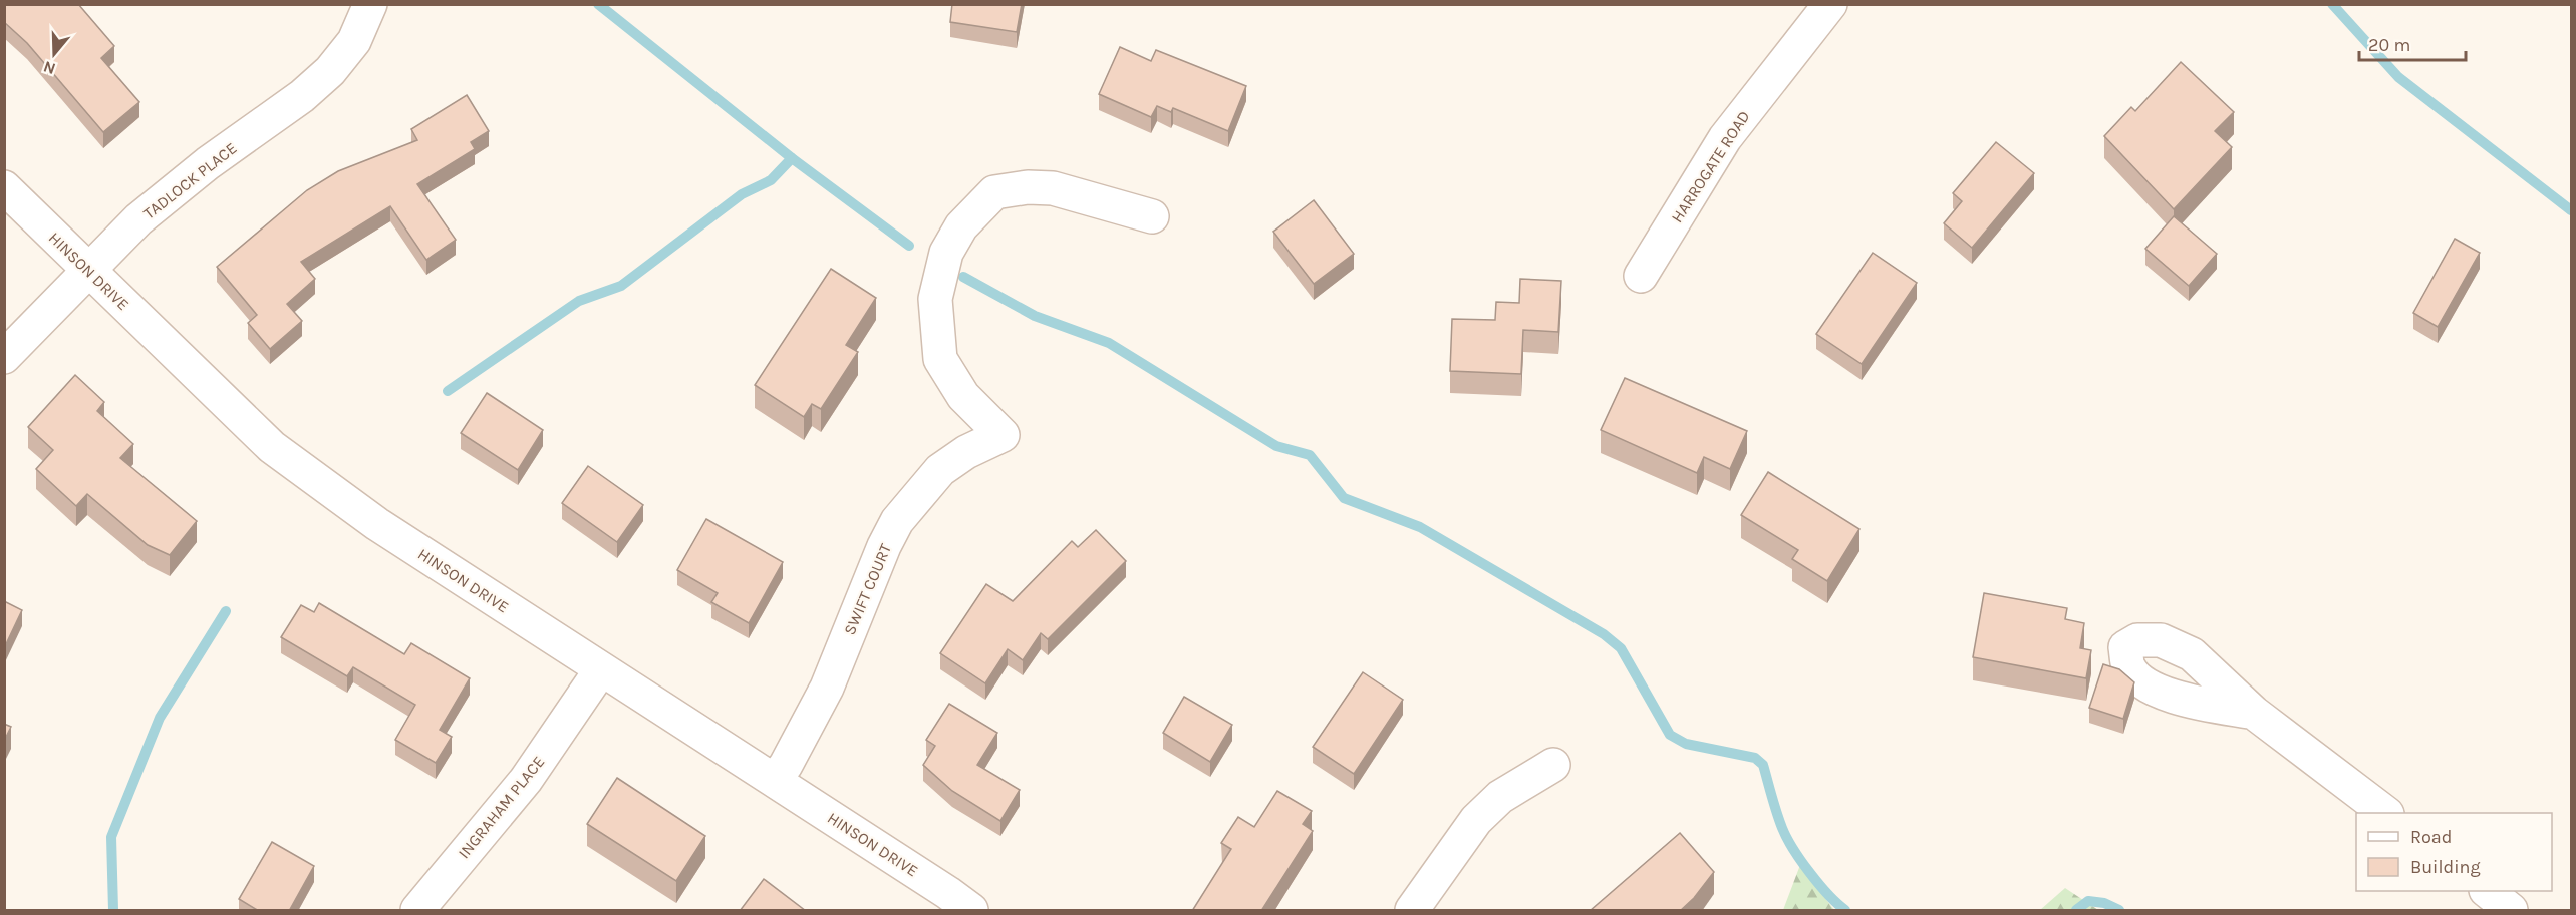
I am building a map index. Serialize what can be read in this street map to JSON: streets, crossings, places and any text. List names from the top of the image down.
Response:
{
  "streets": {
    "street": [
      "HARROGATE ROAD",
      "TADLOCK PLACE",
      "HINSON DRIVE",
      "SWIFT COURT",
      "INGRAHAM PLACE"
    ]
  },
  "crossings": [
    ["TADLOCK PLACE", "HINSON DRIVE"],
    ["HINSON DRIVE", "SWIFT COURT"],
    ["HINSON DRIVE", "INGRAHAM PLACE"]
  ],
  "legend": ["Road", "Building"],
  "scale_bar": "20 m",
  "north": "bottom"
}
